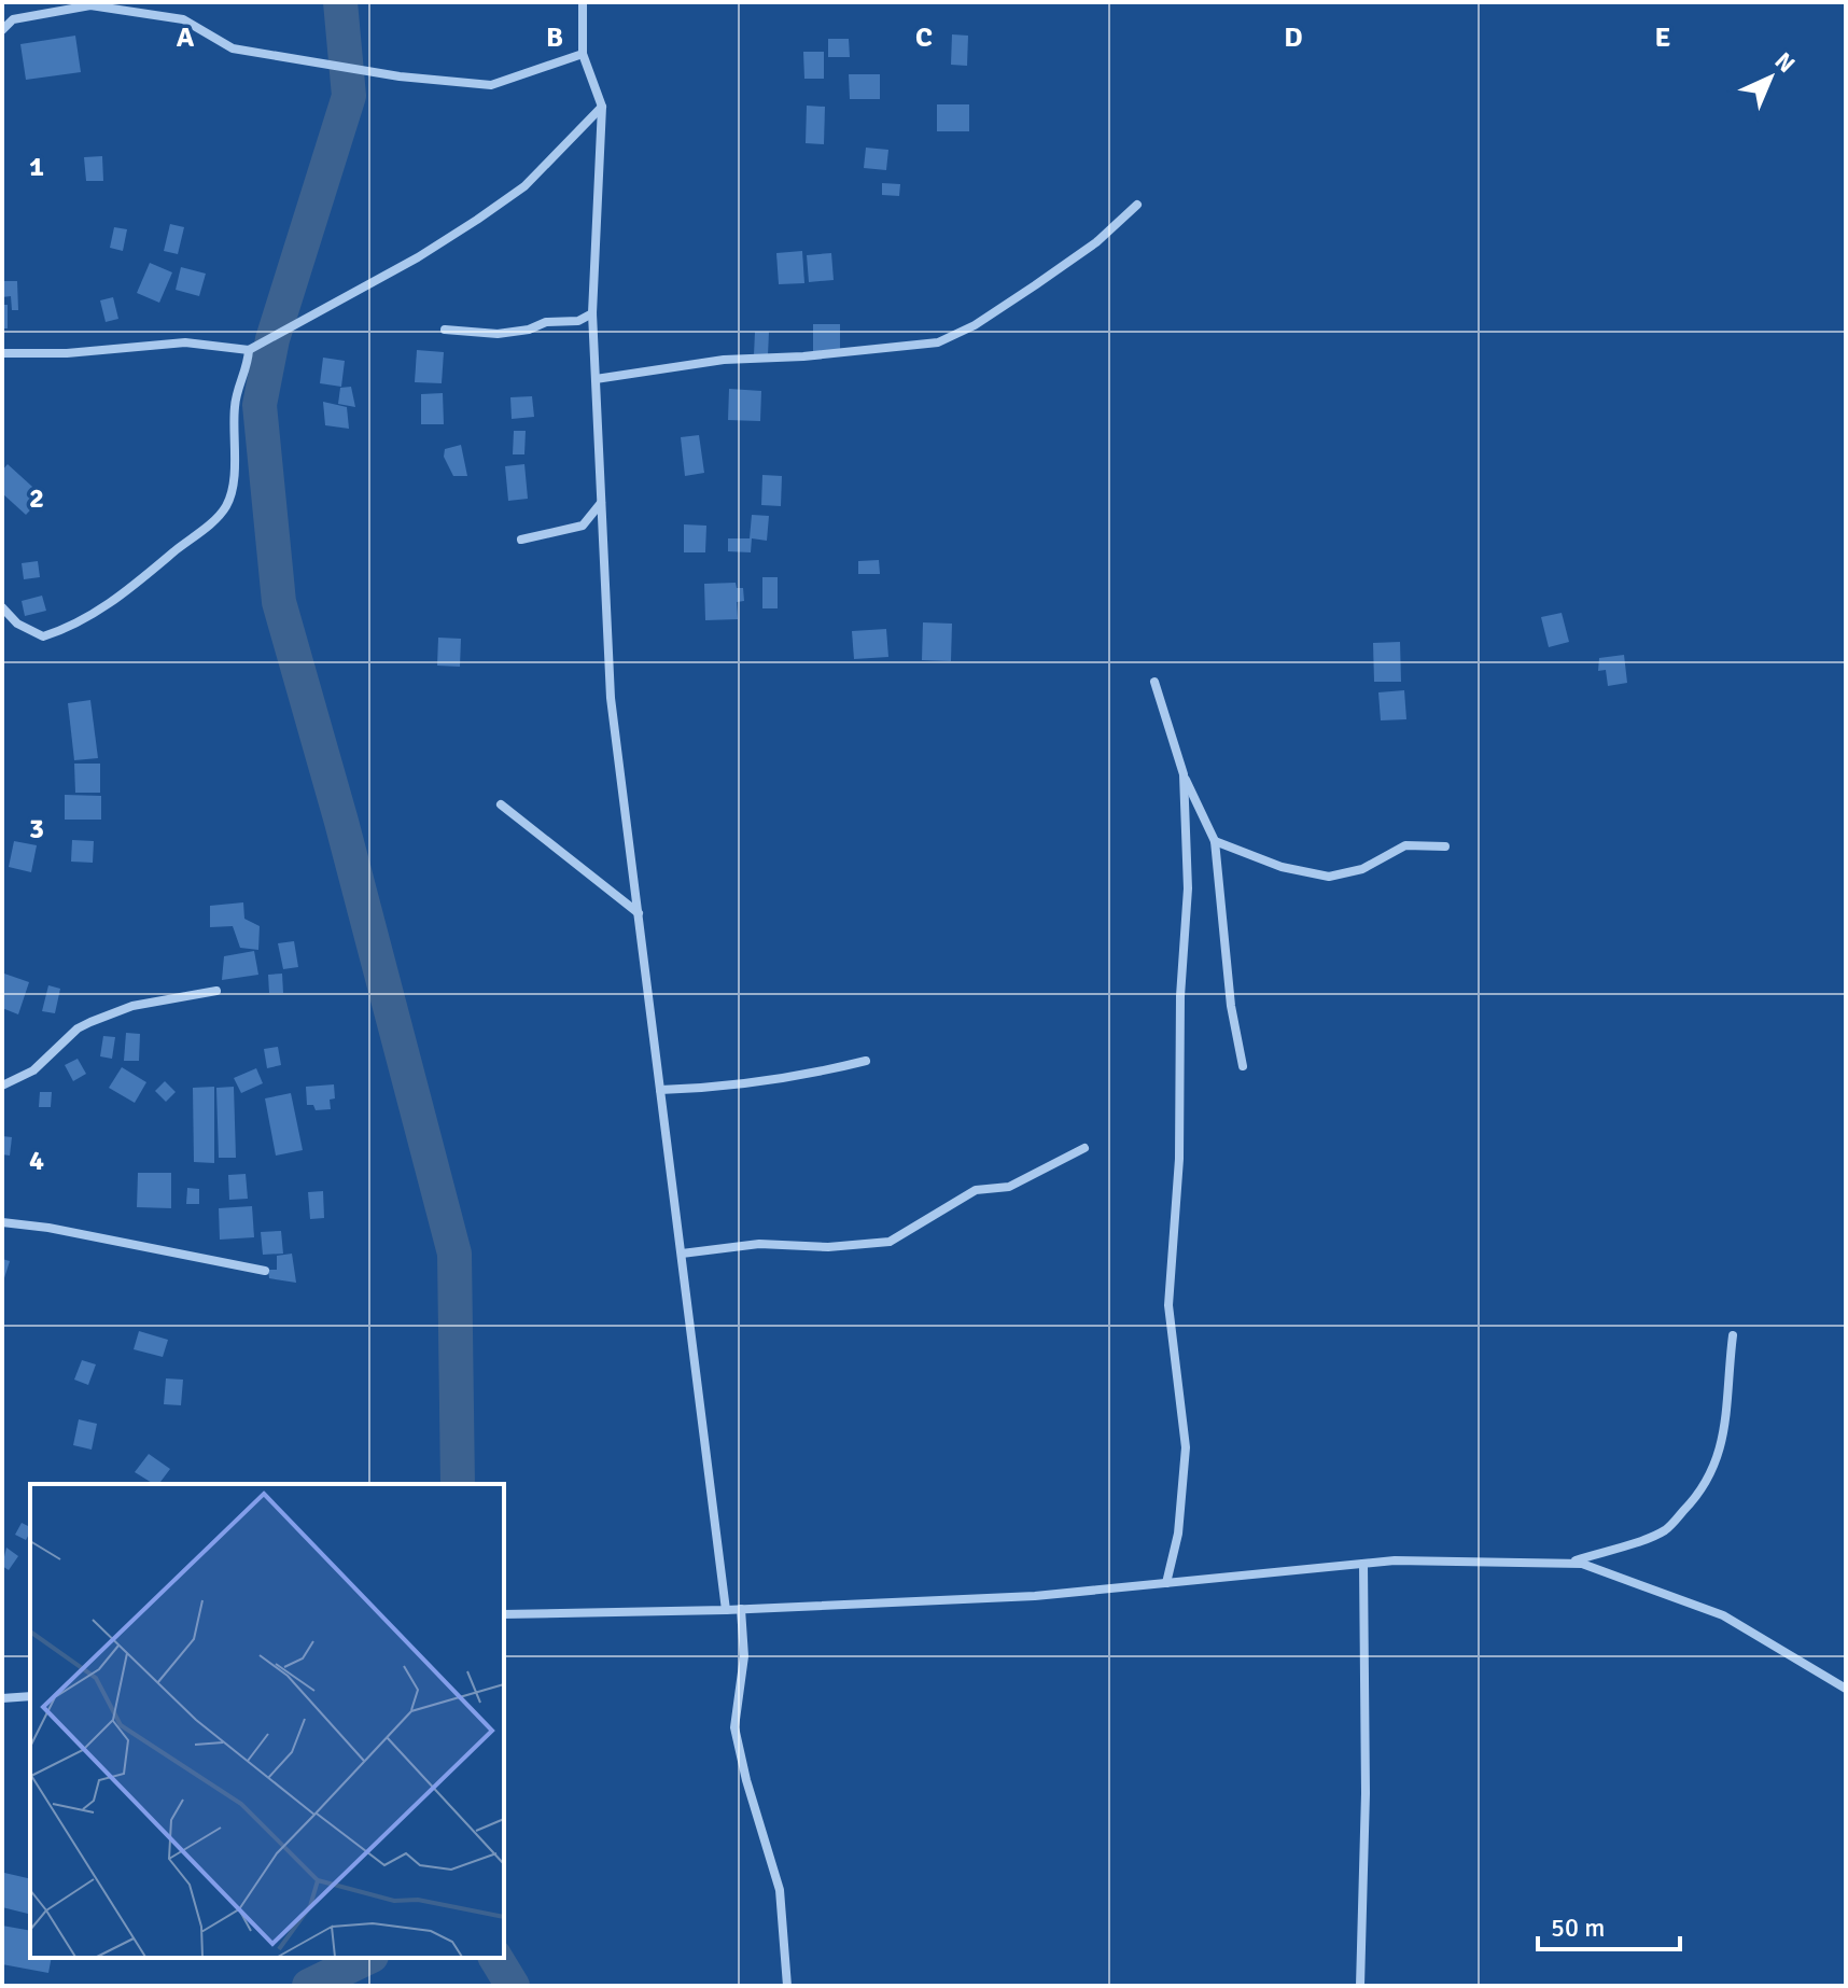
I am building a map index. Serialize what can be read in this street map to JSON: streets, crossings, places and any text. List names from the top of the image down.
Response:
{
  "scale_bar": "50 m",
  "north": "top right",
  "grid": {
    "columns": [
      "A",
      "B",
      "C",
      "D",
      "E"
    ],
    "rows": [
      "1",
      "2",
      "3",
      "4"
    ]
  }
}
